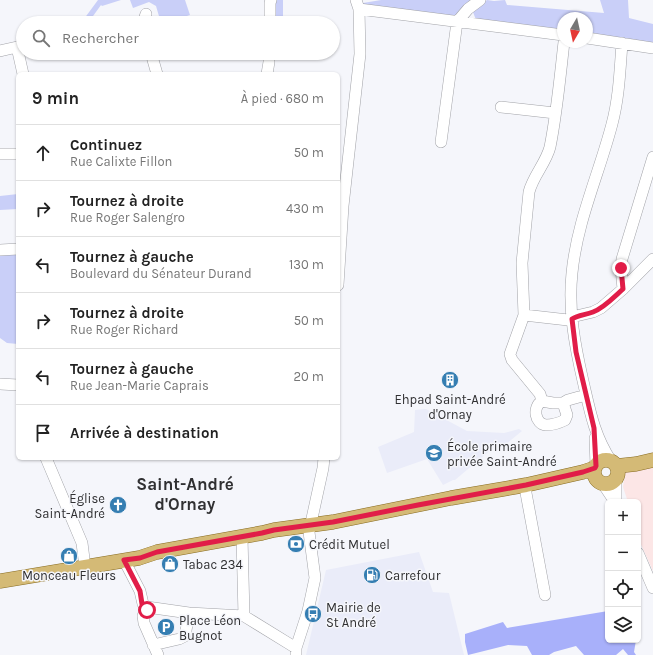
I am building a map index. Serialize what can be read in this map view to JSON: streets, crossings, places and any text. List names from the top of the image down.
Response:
{
  "districts": ["Saint-André d'Ornay"],
  "places": {
    "building": ["Ehpad Saint-André d'Ornay"],
    "school or university": ["École primaire privée Saint-André"],
    "church": ["Église Saint-André"],
    "bank": ["Crédit Mutuel"],
    "shop": ["Monceau Fleurs", "Tabac 234"],
    "fuel station": ["Carrefour"],
    "bus stop": ["Mairie de St André"],
    "parking": ["Place Léon Bugnot"]
  },
  "north": "bottom",
  "page": {
    "search": "Rechercher",
    "heading": ["9 min", "À pied · 680 m"],
    "list": [
      ["Continuez", "Rue Calixte Fillon", "50 m"],
      ["Tournez à droite", "Rue Roger Salengro", "430 m"],
      ["Tournez à gauche", "Boulevard du Sénateur Durand", "130 m"],
      ["Tournez à droite", "Rue Roger Richard", "50 m"],
      ["Tournez à gauche", "Rue Jean-Marie Caprais", "20 m"],
      "Arrivée à destination"
    ],
    "map_buttons": ["+", "−"]
  }
}
